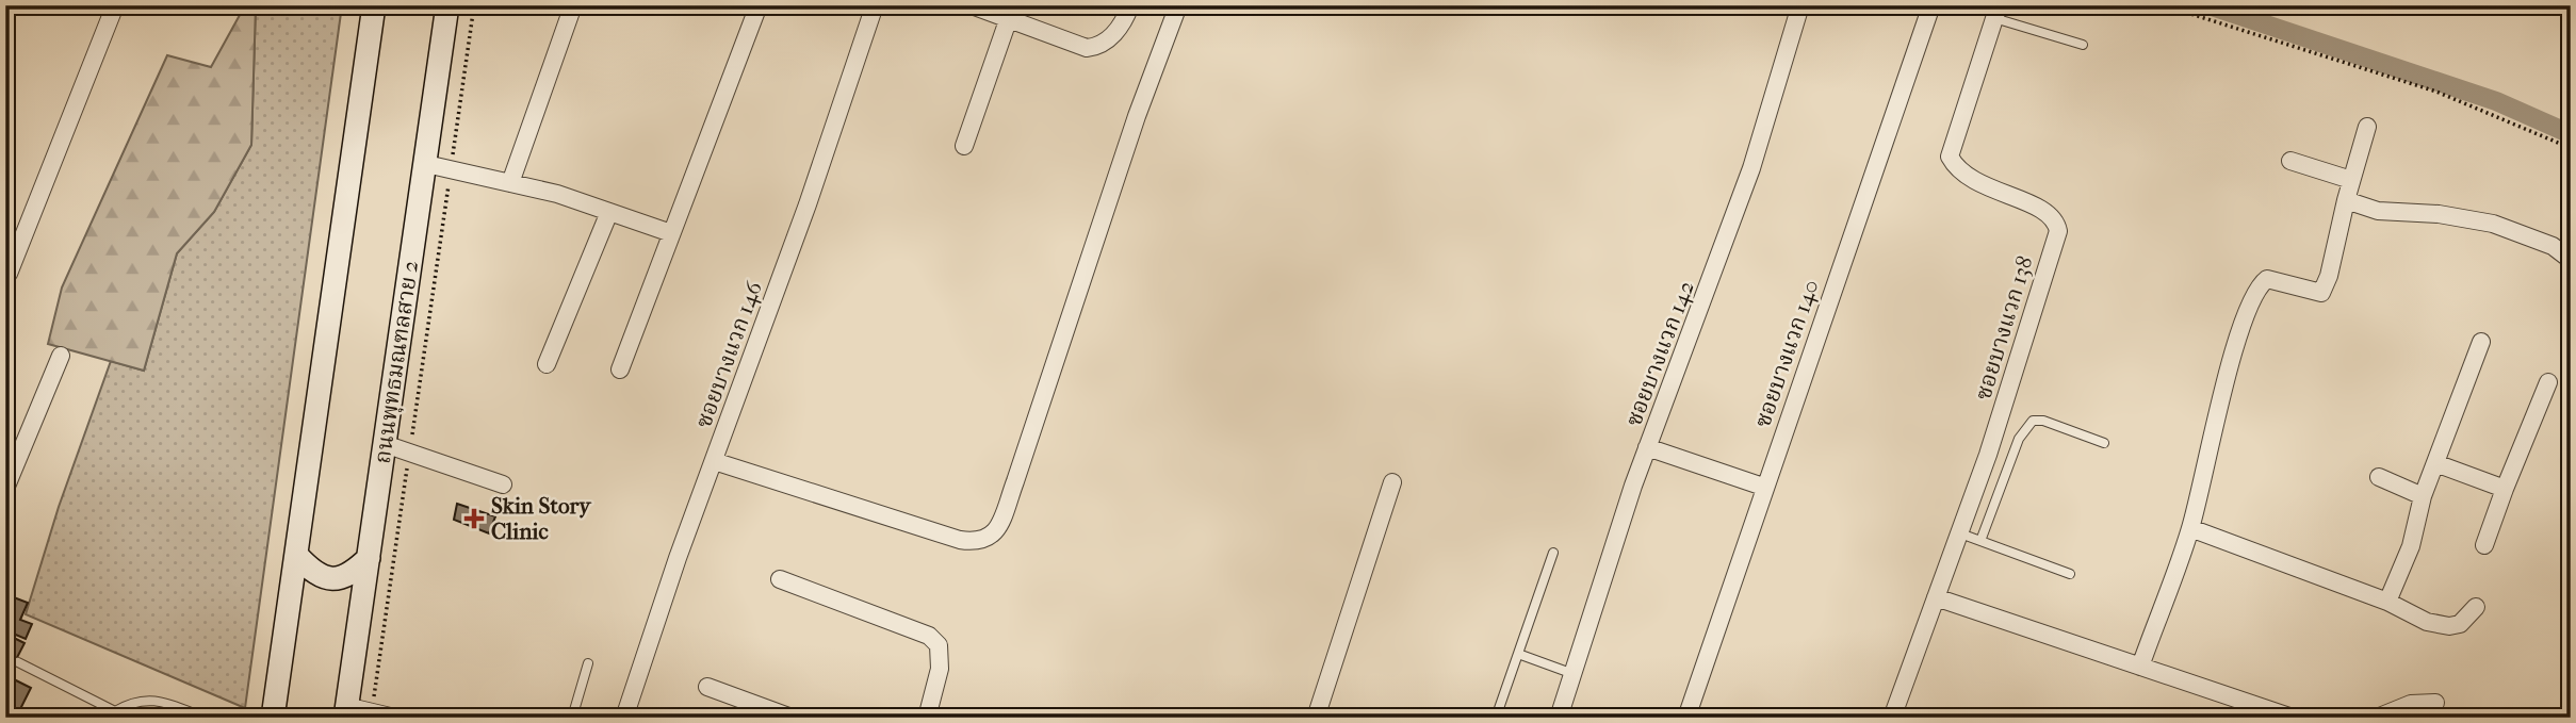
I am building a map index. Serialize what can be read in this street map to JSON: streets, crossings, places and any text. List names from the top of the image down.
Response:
{
  "streets": {
    "main road": ["ถนนพุทธมณฑลสาย 2"],
    "street": [
      "ซอยบางแวก 138",
      "ซอยบางแวก 142",
      "ซอยบางแวก 140",
      "ซอยบางแวก 146"
    ]
  },
  "places": {
    "health": ["Skin Story Clinic"]
  }
}
